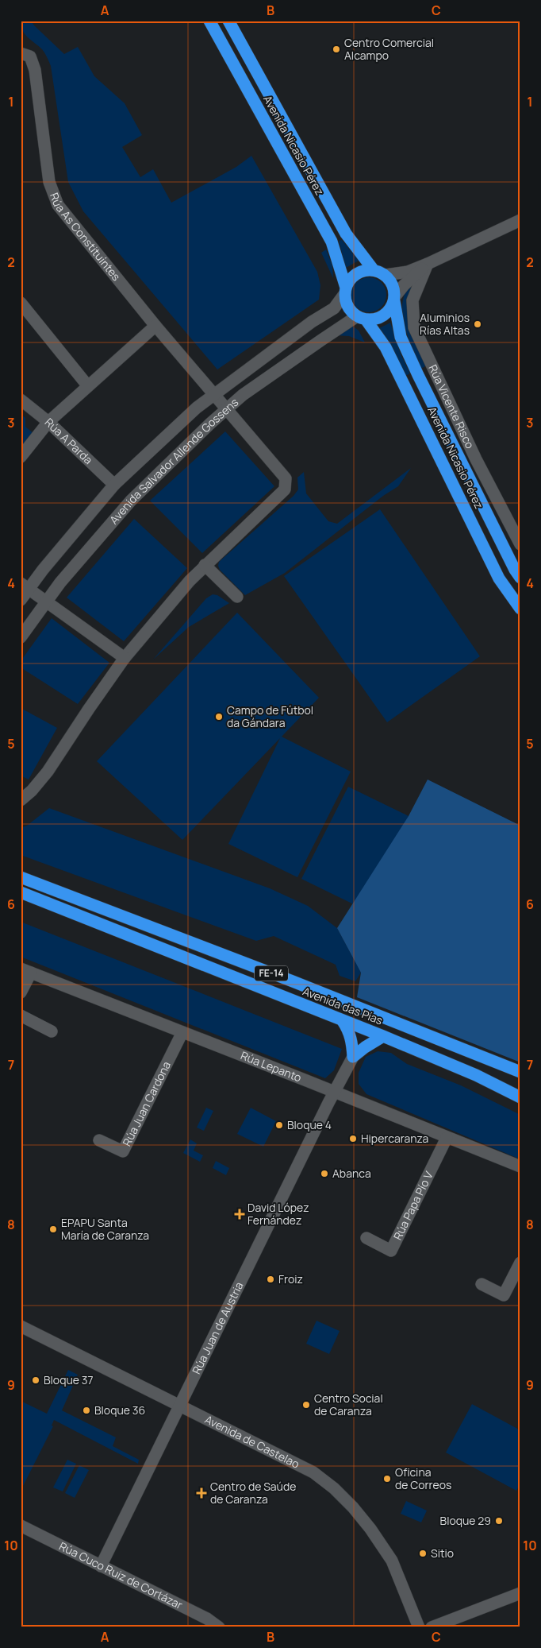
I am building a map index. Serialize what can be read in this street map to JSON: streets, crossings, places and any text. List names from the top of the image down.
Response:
{
  "streets": {
    "highway": ["Avenida Nicasio Pérez", "FE-14", "Avenida das Pías"],
    "street": [
      "Rúa As Constituíntes",
      "Rúa Vicente Risco",
      "Rúa A Parda",
      "Avenida Salvador Allende Gossens",
      "Rúa Lepanto",
      "Rúa Juan Cardona",
      "Rúa Papa Pío V",
      "Rúa Juan de Austria",
      "Avenida de Castelao",
      "Rúa Cuco Ruiz de Cortázar"
    ]
  },
  "crossings": [
    ["Avenida Nicasio Pérez", "Avenida Salvador Allende Gossens"],
    ["Rúa As Constituíntes", "Avenida Salvador Allende Gossens"],
    ["Rúa A Parda", "Avenida Salvador Allende Gossens"],
    ["Rúa Lepanto", "Rúa Juan Cardona"],
    ["Rúa Lepanto", "Rúa Papa Pío V"],
    ["Rúa Lepanto", "Rúa Juan de Austria"],
    ["Rúa Juan de Austria", "Avenida de Castelao"],
    ["Rúa Juan de Austria", "Rúa Cuco Ruiz de Cortázar"]
  ],
  "places": {
    "other": [
      "Centro Comercial Alcampo",
      "Aluminios Rías Altas",
      "Campo de Fútbol da Gándara",
      "Bloque 4",
      "Hipercaranza",
      "Abanca",
      "EPAPU Santa María de Caranza",
      "Froiz",
      "Bloque 37",
      "Centro Social de Caranza",
      "Bloque 36",
      "Oficina de Correos",
      "Bloque 29",
      "Sitio"
    ],
    "health": ["David López Fernández", "Centro de Saúde de Caranza"]
  },
  "grid": {
    "columns": ["A", "B", "C"],
    "rows": [
      "1",
      "2",
      "3",
      "4",
      "5",
      "6",
      "7",
      "8",
      "9",
      "10"
    ]
  }
}
